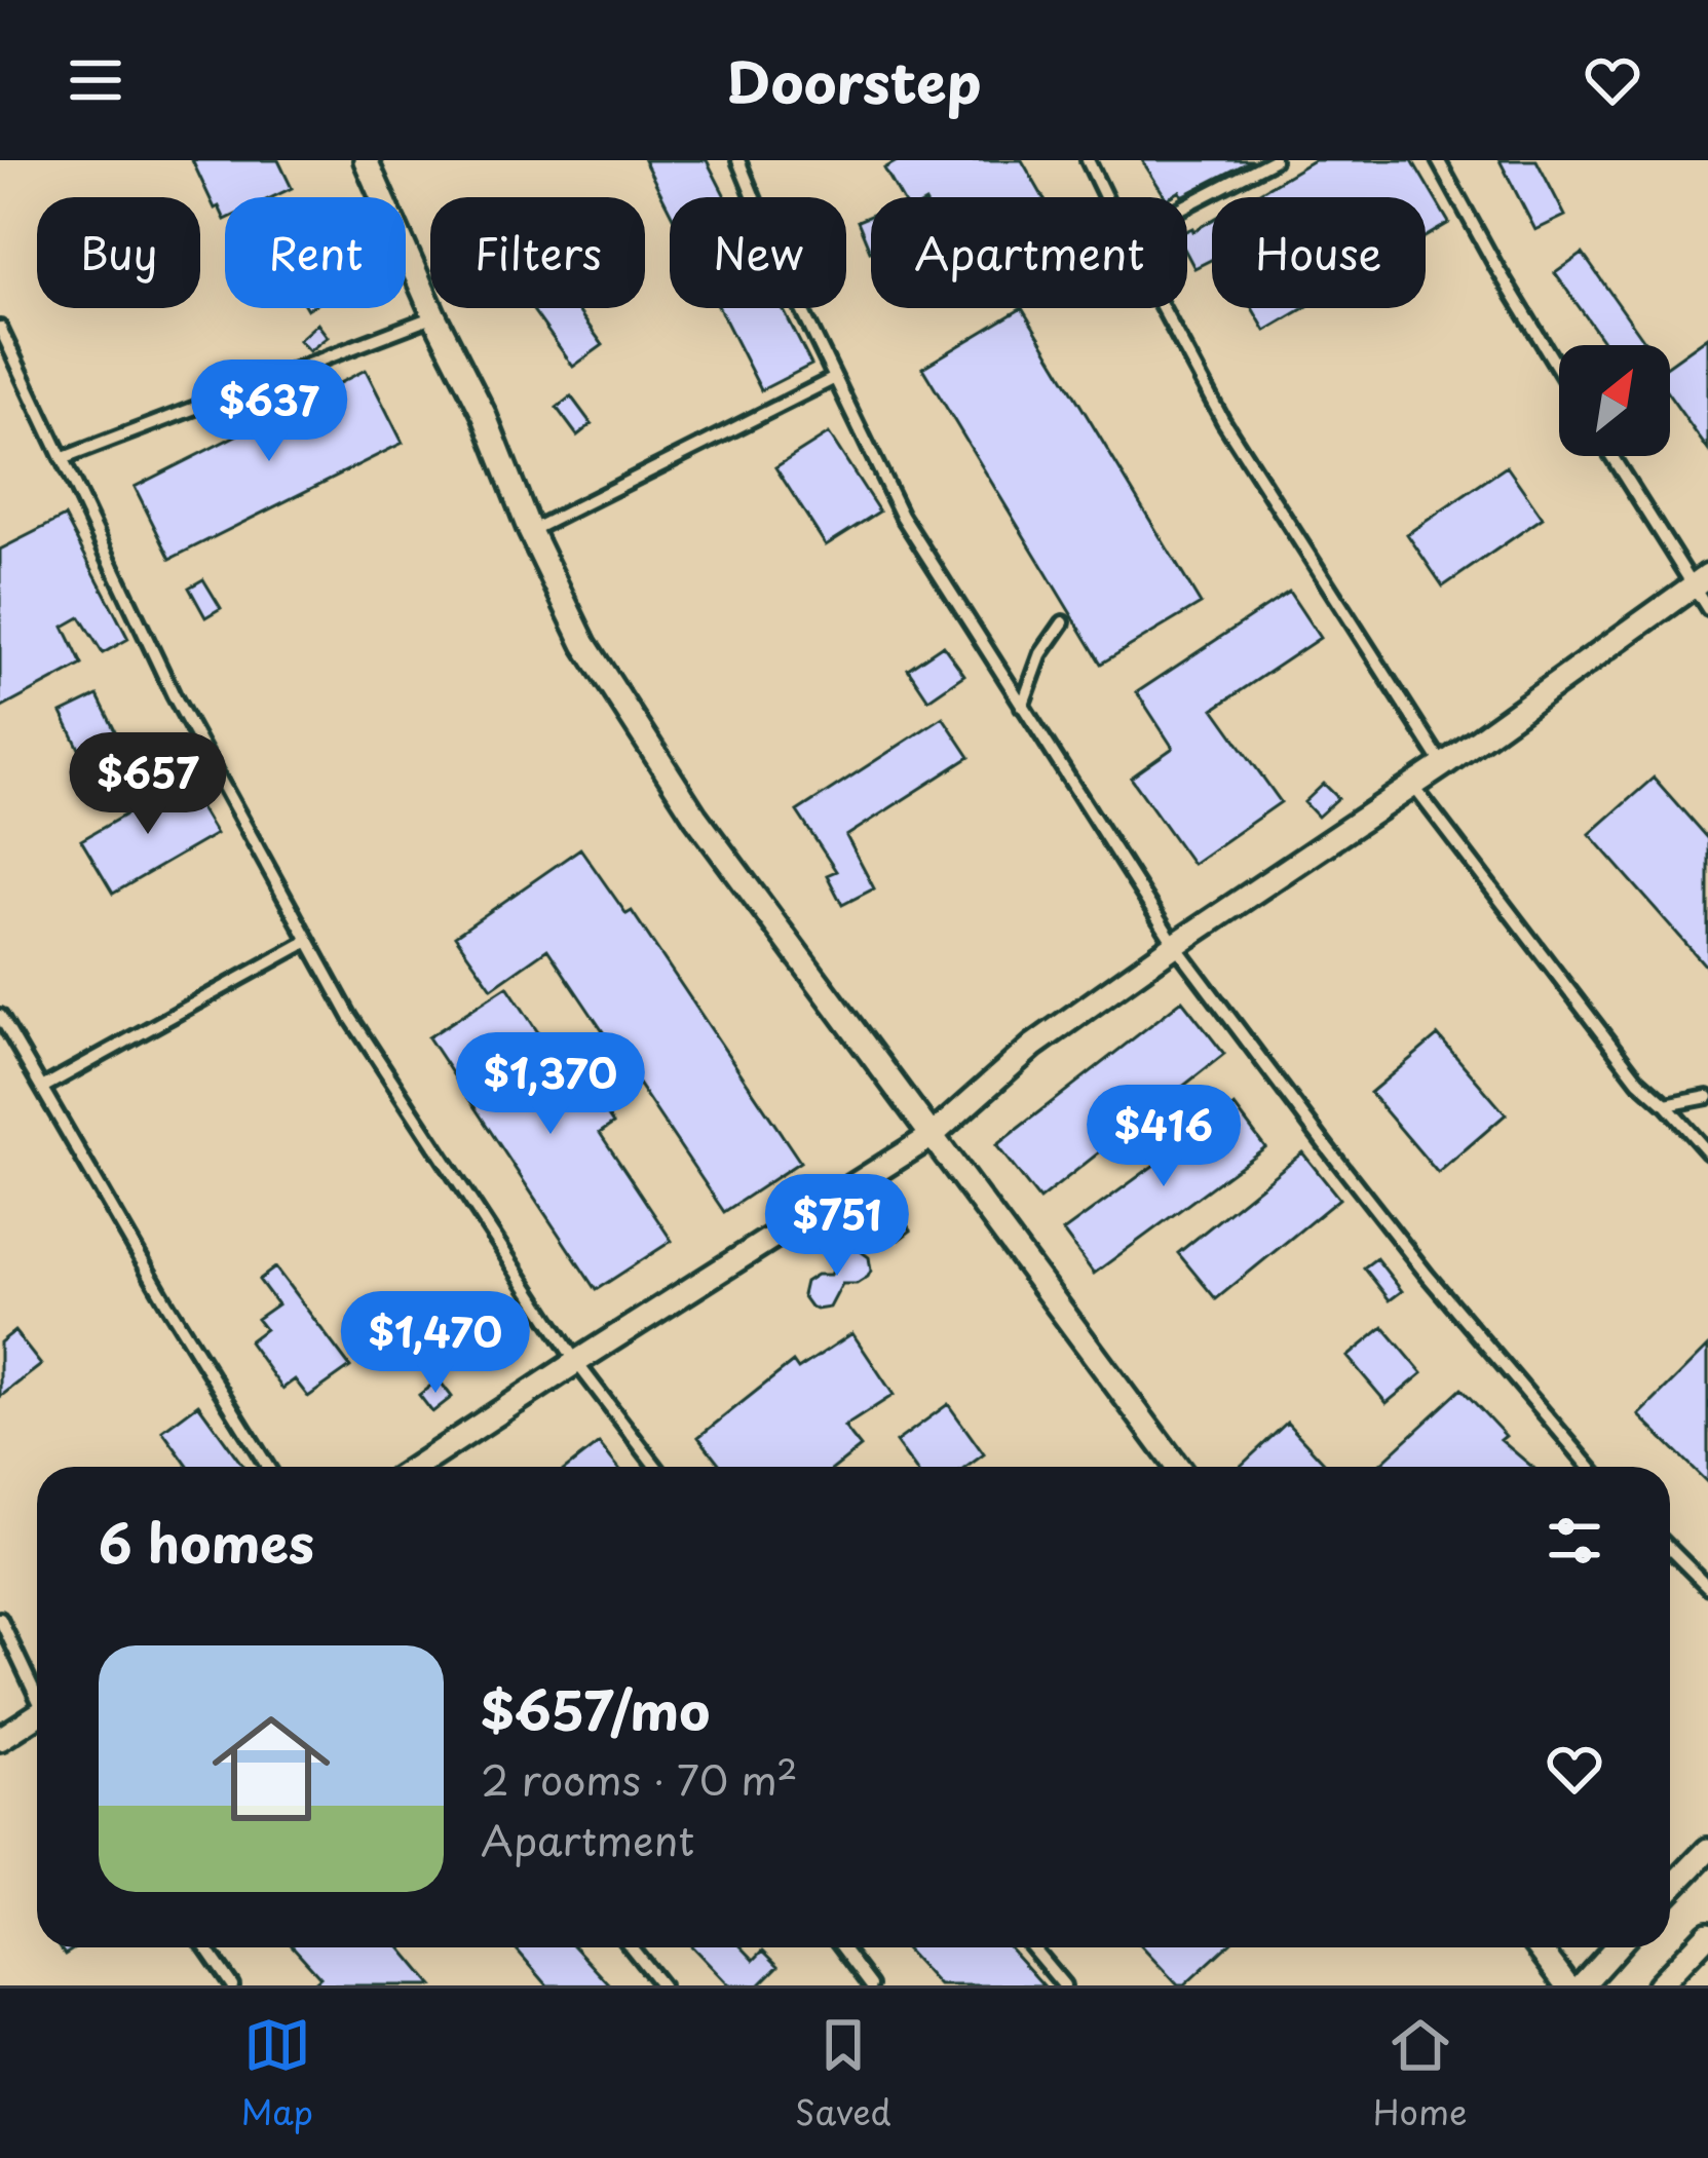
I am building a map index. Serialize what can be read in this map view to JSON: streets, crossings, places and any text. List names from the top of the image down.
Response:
{
  "north": "top right",
  "page": {
    "header": "Doorstep",
    "chip": [
      "Buy",
      "Rent",
      "Filters",
      "New",
      "Apartment",
      "House"
    ],
    "price": [
      "$637",
      "$657",
      "$1,370",
      "$416",
      "$751",
      "$1,470"
    ],
    "heading": "6 homes",
    "list": [
      {
        "name": "$657/mo",
        "note": "2 rooms · 70 m² · Apartment"
      }
    ],
    "tabs": ["Map", "Saved", "Home"]
  }
}
